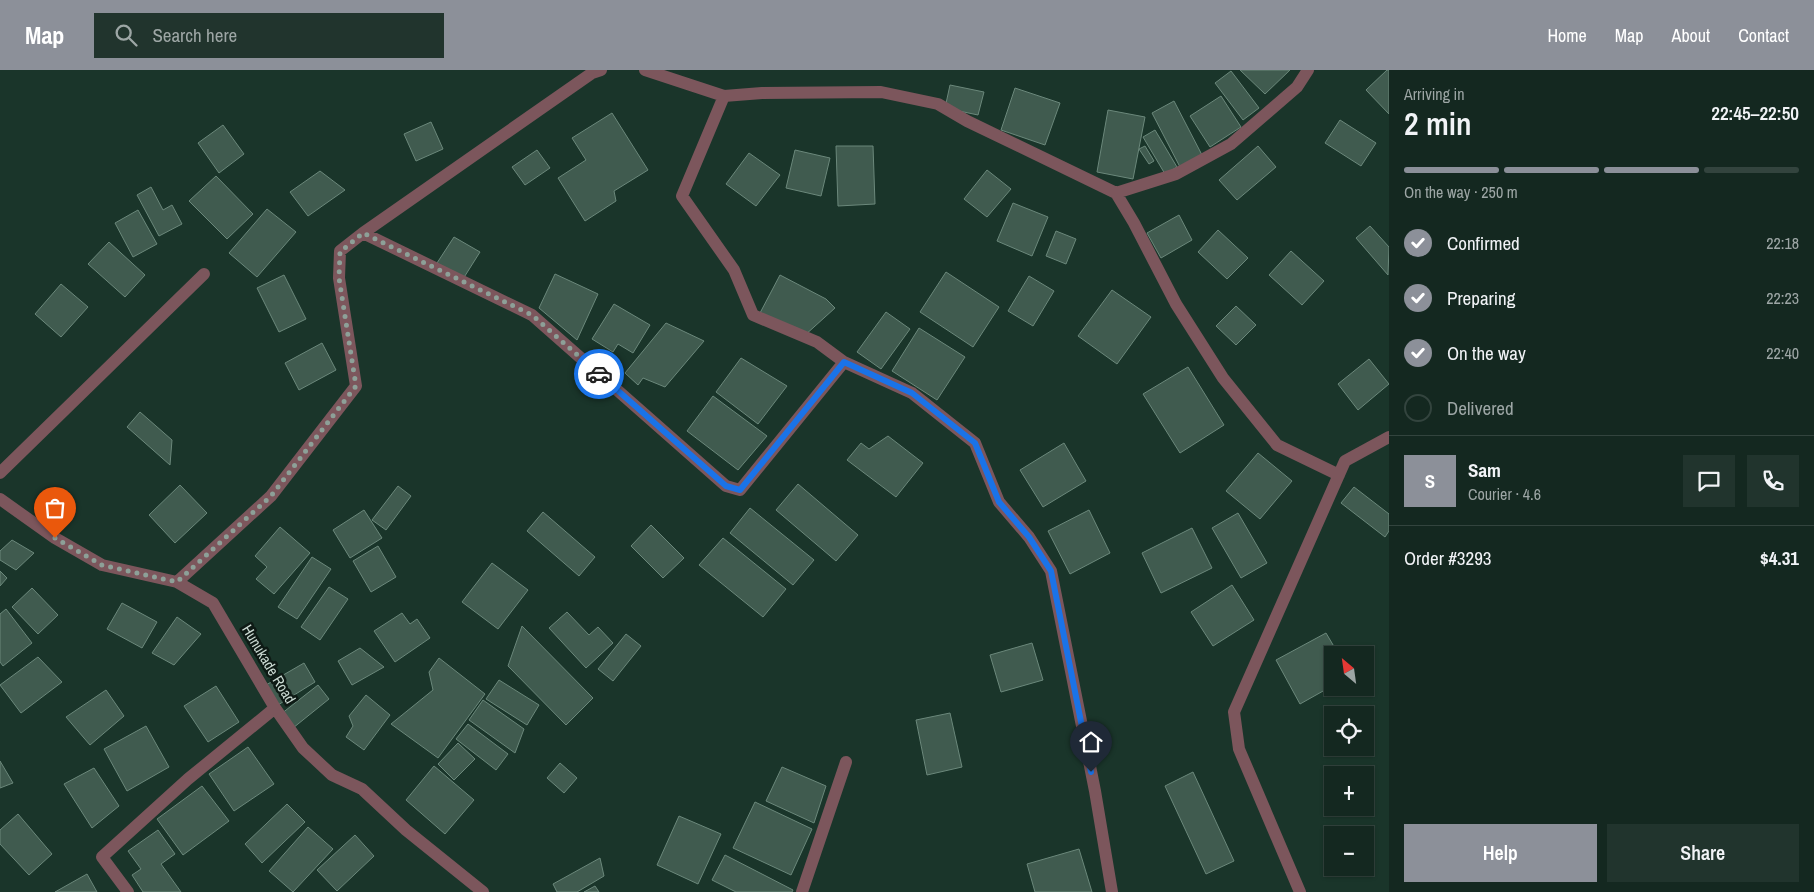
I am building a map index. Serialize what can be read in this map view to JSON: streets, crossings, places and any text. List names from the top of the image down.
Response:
{
  "streets": {
    "street": ["Hunukade Road"]
  },
  "north": "top left",
  "page": {
    "header": "Map",
    "search": "Search here",
    "nav": [
      "Home",
      "Map",
      "About",
      "Contact"
    ],
    "heading": ["2 min", "Arriving in", "22:45–22:50"],
    "panel": [
      "Sam",
      "Courier · 4.6",
      "Order #3293",
      "$4.31"
    ],
    "bar": "On the way · 250 m",
    "list": [
      ["Confirmed", "22:18"],
      ["Preparing", "22:23"],
      ["On the way", "22:40"],
      "Delivered"
    ],
    "round": "S",
    "map_buttons": ["+", "−"],
    "buttons": ["Help", "Share"]
  }
}
